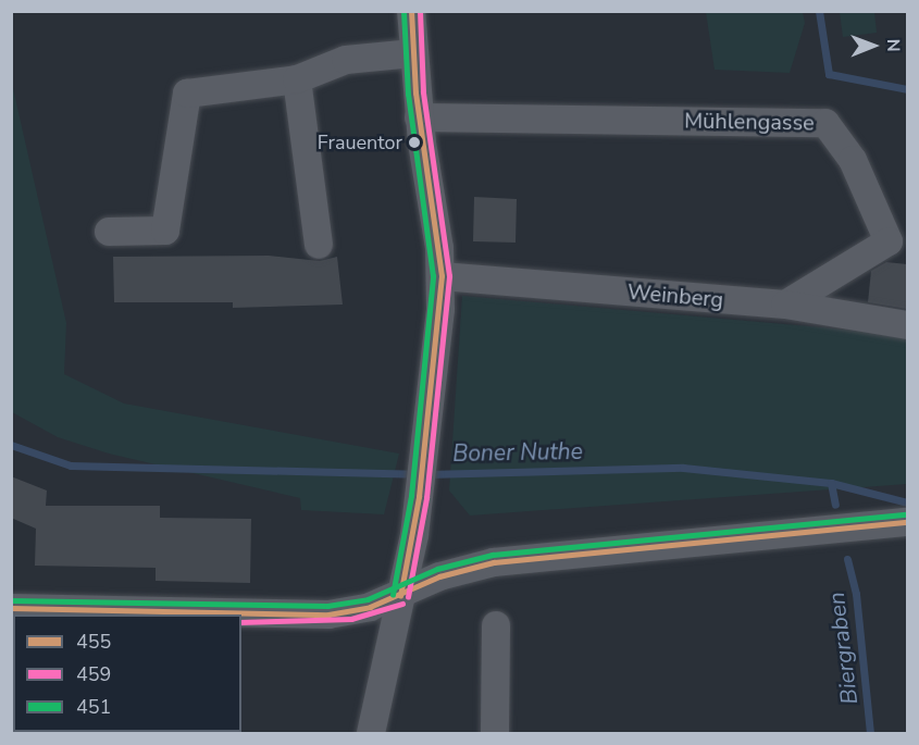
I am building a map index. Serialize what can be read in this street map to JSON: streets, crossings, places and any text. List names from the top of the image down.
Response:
{
  "streets": {
    "street": ["Mühlengasse", "Weinberg"]
  },
  "crossings": [
    ["Mühlengasse", "Weinberg"]
  ],
  "water": ["Boner Nuthe", "Biergraben"],
  "places": ["Frauentor"],
  "lines": ["transit line 455", "transit line 459", "transit line 451"],
  "legend": ["455", "459", "451"],
  "north": "right"
}
